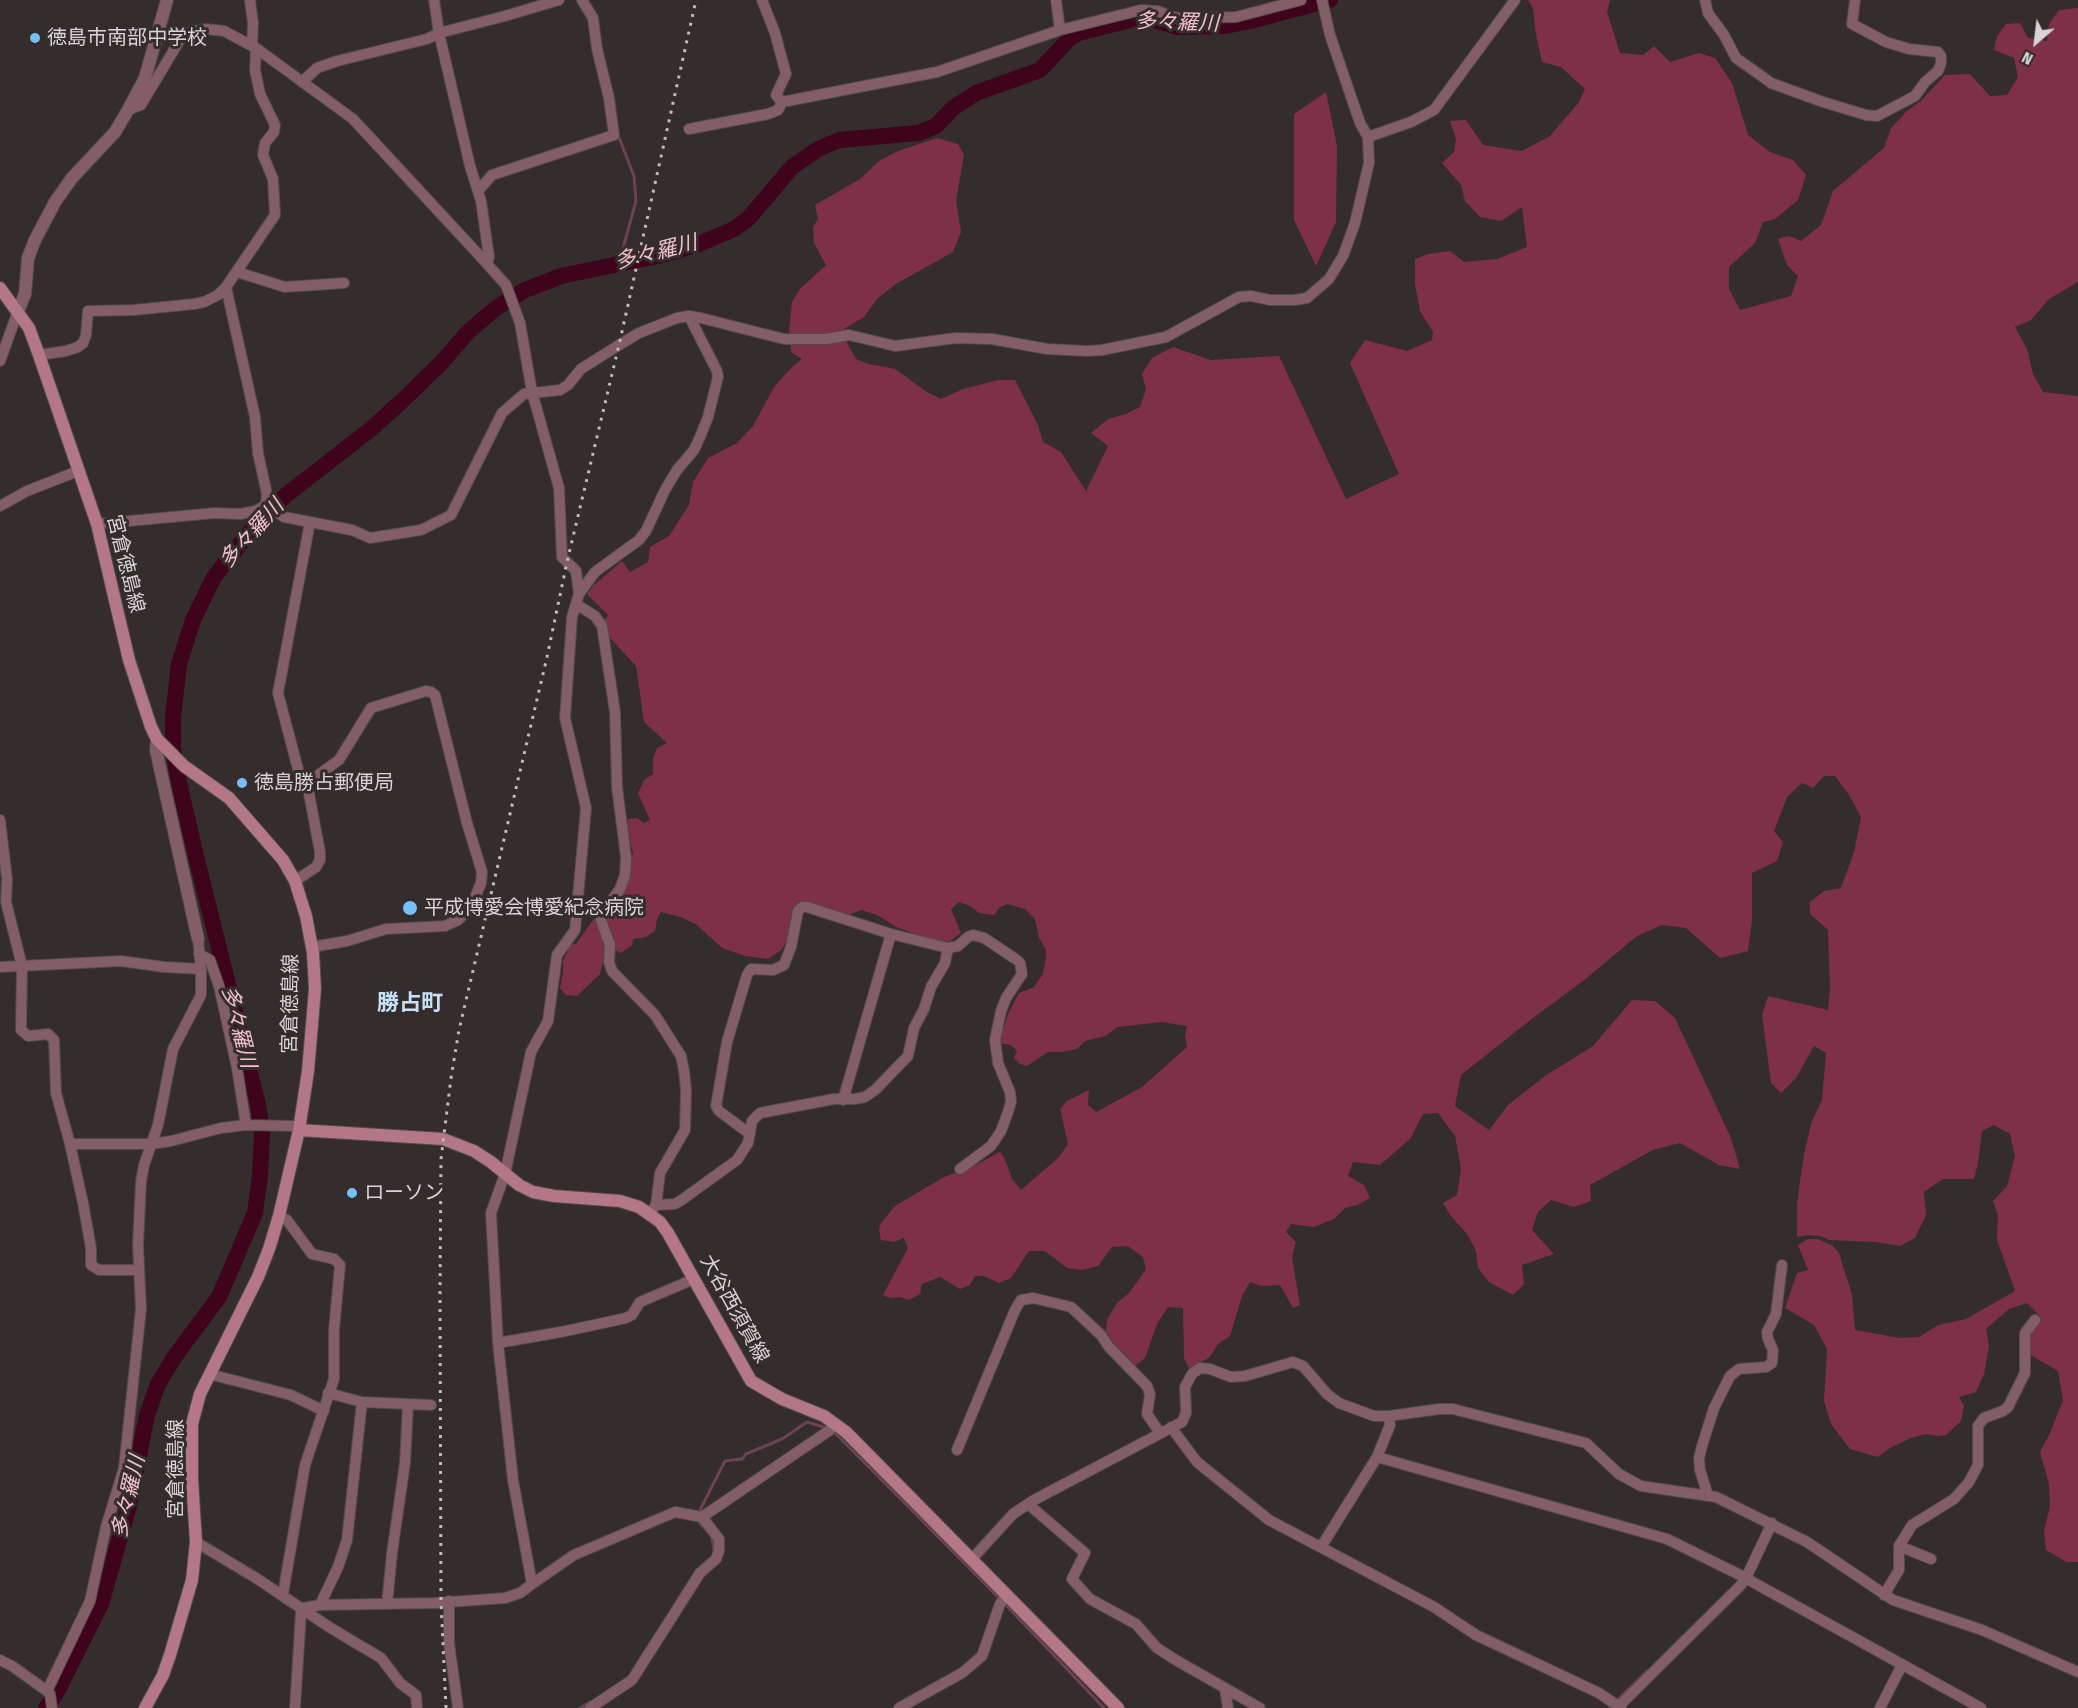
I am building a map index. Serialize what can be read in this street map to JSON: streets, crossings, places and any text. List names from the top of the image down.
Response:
{
  "streets": {
    "main road": ["宮倉徳島線", "大谷西須賀線"]
  },
  "crossings": [
    ["宮倉徳島線", "大谷西須賀線"]
  ],
  "districts": ["勝占町"],
  "water": ["多々羅川"],
  "places": [
    "徳島市南部中学校",
    "徳島勝占郵便局",
    "平成博愛会博愛紀念病院",
    "ローソン"
  ],
  "north": "bottom left"
}
